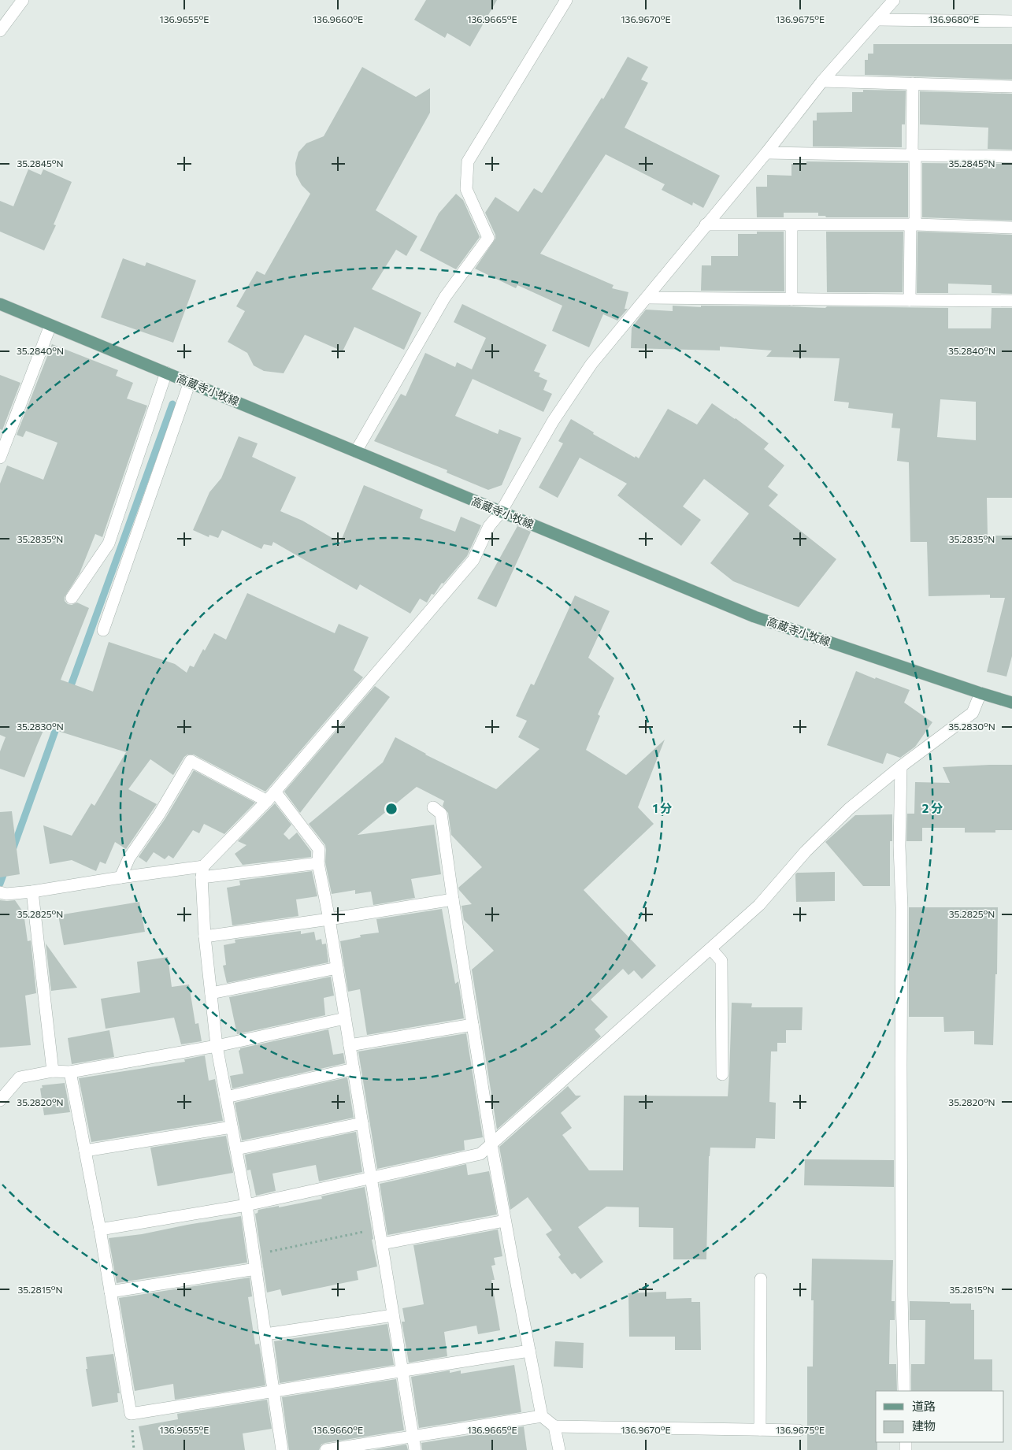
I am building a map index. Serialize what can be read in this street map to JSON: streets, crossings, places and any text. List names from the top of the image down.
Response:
{
  "streets": {
    "main road": ["高蔵寺小牧線"]
  },
  "legend": ["道路", "建物"],
  "coordinates": [
    "136.9655°E",
    "136.9660°E",
    "136.9665°E",
    "136.9670°E",
    "136.9675°E",
    "136.9680°E",
    "35.2845°N",
    "35.2840°N",
    "35.2835°N",
    "35.2830°N",
    "35.2825°N",
    "35.2820°N",
    "35.2815°N"
  ],
  "rings": ["1 分", "2 分"]
}
